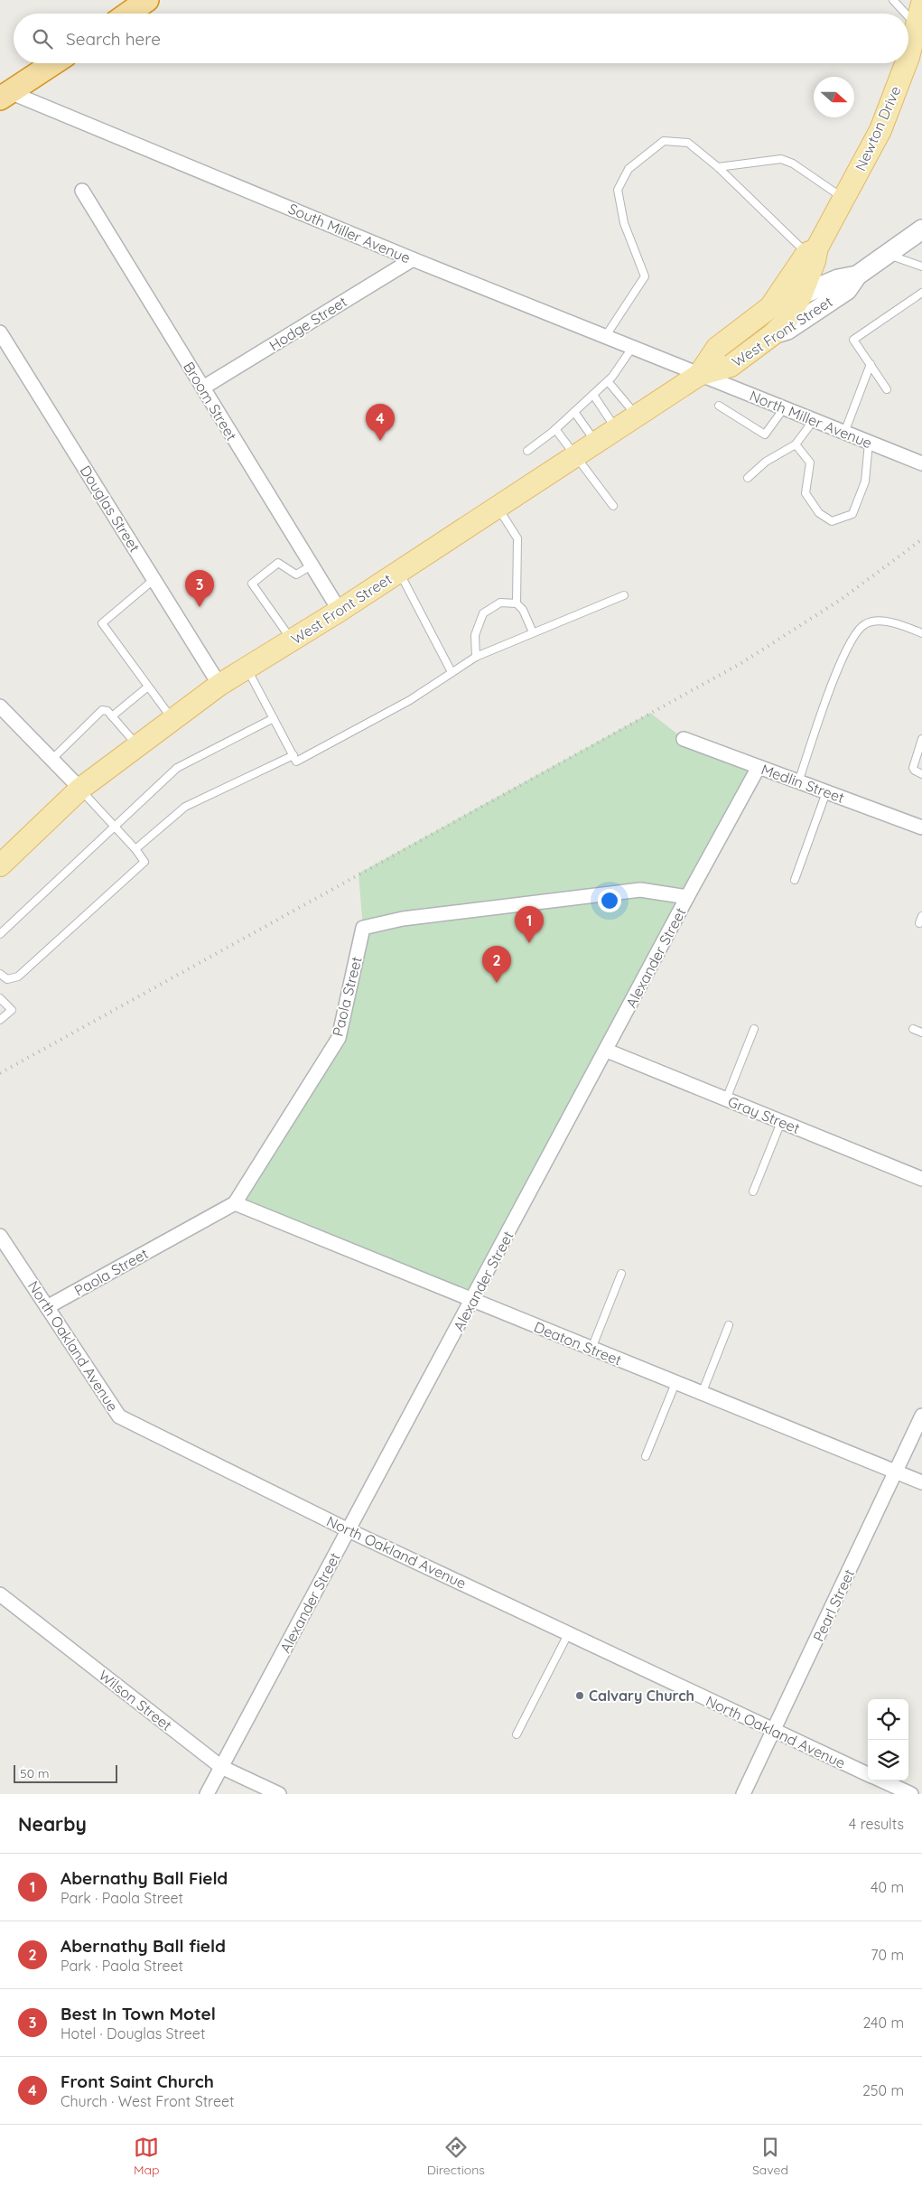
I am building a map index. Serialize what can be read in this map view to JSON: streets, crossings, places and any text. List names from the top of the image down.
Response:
{
  "streets": {
    "main road": ["Newton Drive", "West Front Street"],
    "street": [
      "South Miller Avenue",
      "Hodge Street",
      "Broom Street",
      "North Miller Avenue",
      "Douglas Street",
      "Medlin Street",
      "Alexander Street",
      "Paola Street",
      "Gray Street",
      "Deaton Street",
      "North Oakland Avenue",
      "Pearl Street",
      "Wilson Street"
    ]
  },
  "crossings": [
    ["Newton Drive", "West Front Street"],
    ["South Miller Avenue", "Hodge Street"],
    ["South Miller Avenue", "West Front Street"],
    ["South Miller Avenue", "North Miller Avenue"],
    ["Hodge Street", "Broom Street"],
    ["West Front Street", "Broom Street"],
    ["West Front Street", "North Miller Avenue"],
    ["West Front Street", "Douglas Street"],
    ["Medlin Street", "Alexander Street"],
    ["Alexander Street", "Paola Street"],
    ["Alexander Street", "Gray Street"],
    ["Alexander Street", "Deaton Street"],
    ["Alexander Street", "North Oakland Avenue"],
    ["Alexander Street", "Wilson Street"],
    ["Paola Street", "Deaton Street"],
    ["Paola Street", "North Oakland Avenue"],
    ["Deaton Street", "Pearl Street"],
    ["North Oakland Avenue", "Pearl Street"]
  ],
  "places": ["Calvary Church"],
  "scale_bar": "50 m",
  "north": "right",
  "page": {
    "search": "Search here",
    "pins": [
      "4",
      "3",
      "1",
      "2"
    ],
    "scale": "50 m",
    "heading": ["Nearby", "4 results"],
    "list": [
      {
        "mark": "1",
        "name": "Abernathy Ball Field",
        "note": "Park · Paola Street",
        "value": "40 m"
      },
      {
        "mark": "2",
        "name": "Abernathy Ball field",
        "note": "Park · Paola Street",
        "value": "70 m"
      },
      {
        "mark": "3",
        "name": "Best In Town Motel",
        "note": "Hotel · Douglas Street",
        "value": "240 m"
      },
      {
        "mark": "4",
        "name": "Front Saint Church",
        "note": "Church · West Front Street",
        "value": "250 m"
      }
    ],
    "nav": ["Map", "Directions", "Saved"]
  }
}
